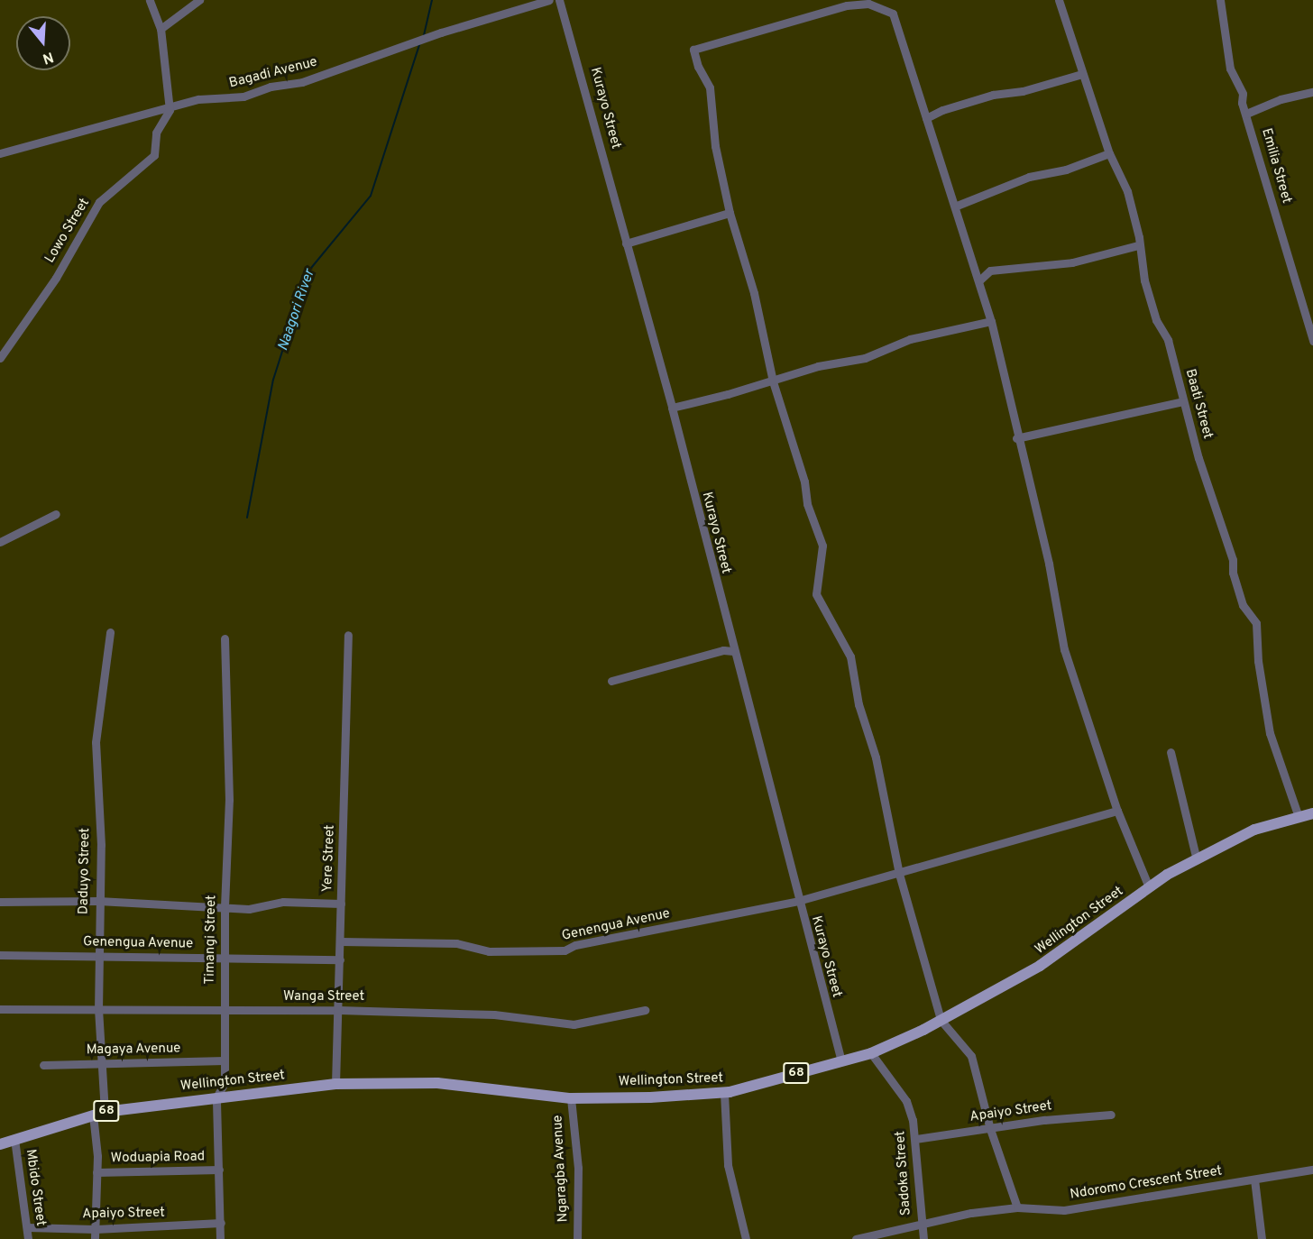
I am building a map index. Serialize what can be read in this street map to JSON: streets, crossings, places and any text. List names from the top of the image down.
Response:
{
  "streets": {
    "main road": ["Wellington Street", "68"],
    "street": [
      "Bagadi Avenue",
      "Kurayo Street",
      "Emilia Street",
      "Lowo Street",
      "Baati Street",
      "Yere Street",
      "Daduyo Street",
      "Genengua Avenue",
      "Timangi Street",
      "Wanga Street",
      "Magaya Avenue",
      "Apaiyo Street",
      "Woduapia Road",
      "Ngaragba Avenue",
      "Sadoka Street",
      "Ndoromo Crescent Street",
      "Mbido Street"
    ]
  },
  "crossings": [
    ["Bagadi Avenue", "Lowo Street"],
    ["Kurayo Street", "Wellington Street"],
    ["Kurayo Street", "Genengua Avenue"],
    ["Baati Street", "Wellington Street"],
    ["Yere Street", "Wellington Street"],
    ["Yere Street", "Genengua Avenue"],
    ["Yere Street", "Wanga Street"],
    ["Daduyo Street", "Wellington Street"],
    ["Daduyo Street", "Genengua Avenue"],
    ["Daduyo Street", "Wanga Street"],
    ["Daduyo Street", "Magaya Avenue"],
    ["Wellington Street", "Timangi Street"],
    ["Wellington Street", "Ngaragba Avenue"],
    ["Wellington Street", "Sadoka Street"],
    ["Wellington Street", "Mbido Street"],
    ["Genengua Avenue", "Timangi Street"],
    ["Timangi Street", "Wanga Street"],
    ["Timangi Street", "Magaya Avenue"],
    ["Timangi Street", "Apaiyo Street"],
    ["Timangi Street", "Woduapia Road"],
    ["Apaiyo Street", "Sadoka Street"],
    ["Apaiyo Street", "Mbido Street"],
    ["Sadoka Street", "Ndoromo Crescent Street"]
  ],
  "water": ["Naagori River"],
  "north": "bottom"
}
